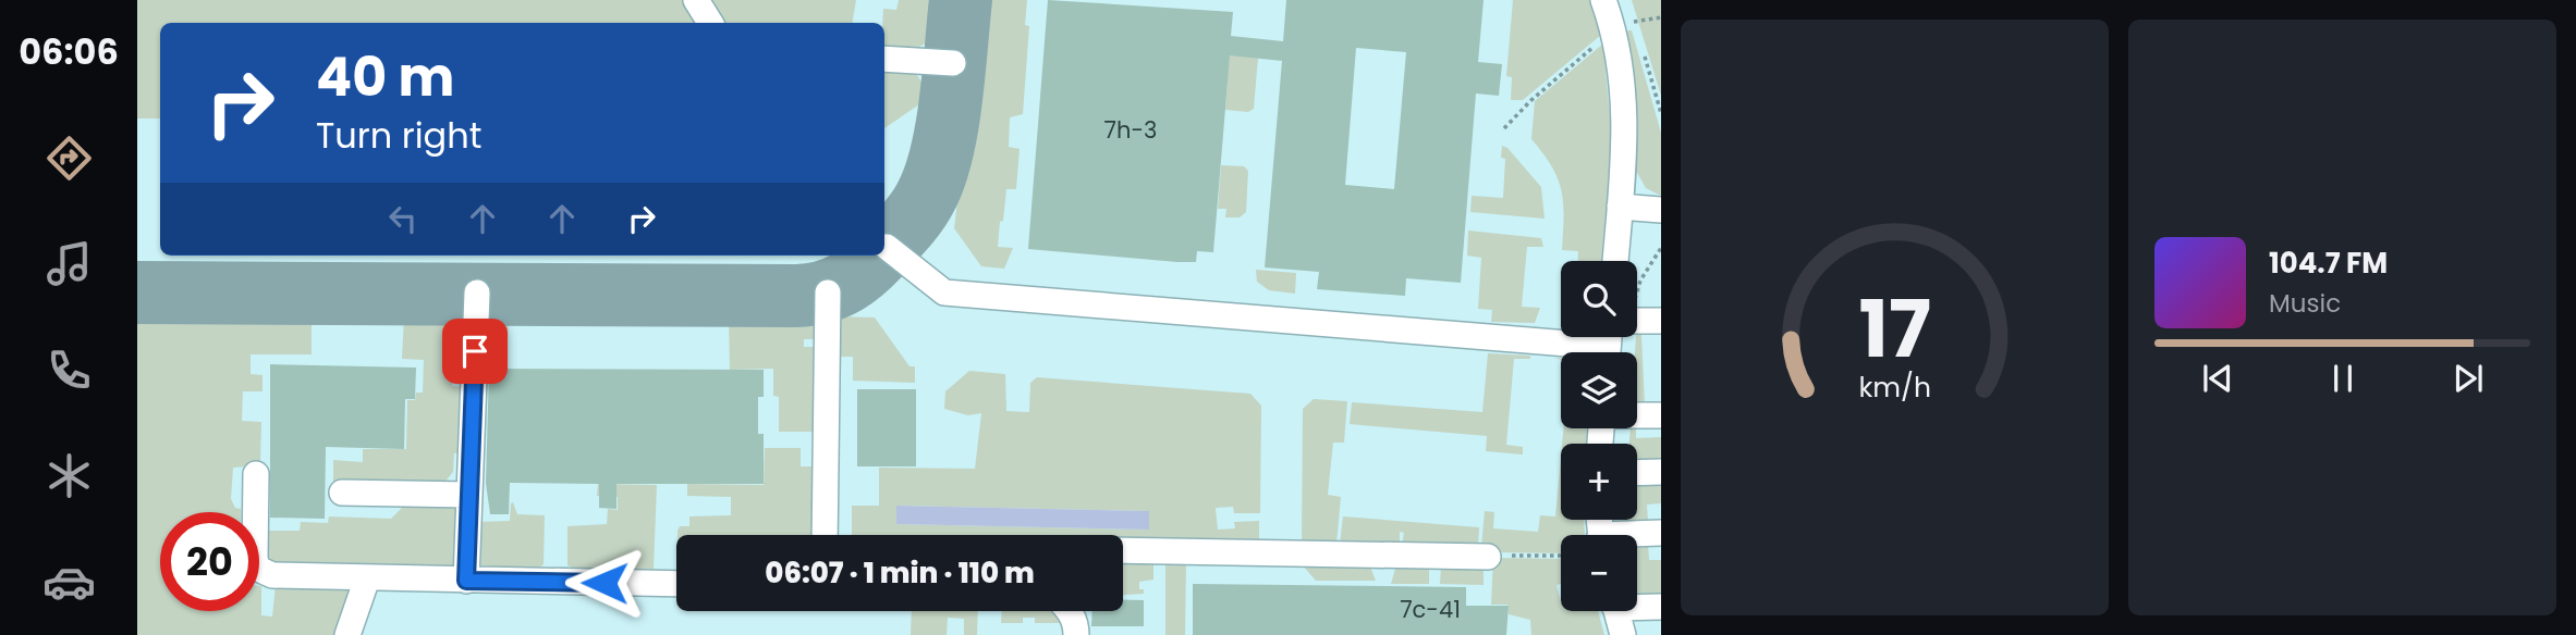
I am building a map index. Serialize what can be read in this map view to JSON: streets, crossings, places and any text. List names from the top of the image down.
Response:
{
  "house_numbers": ["7h-3", "7c-41"],
  "page": {
    "tabs": "06:06",
    "turn": ["40 m", "Turn right"],
    "song": ["104.7 FM", "Music"],
    "map_buttons": ["+", "−"],
    "limit": "20",
    "trip": "06:07 · 1 min · 110 m",
    "gauge": ["17", "km/h"]
  }
}
